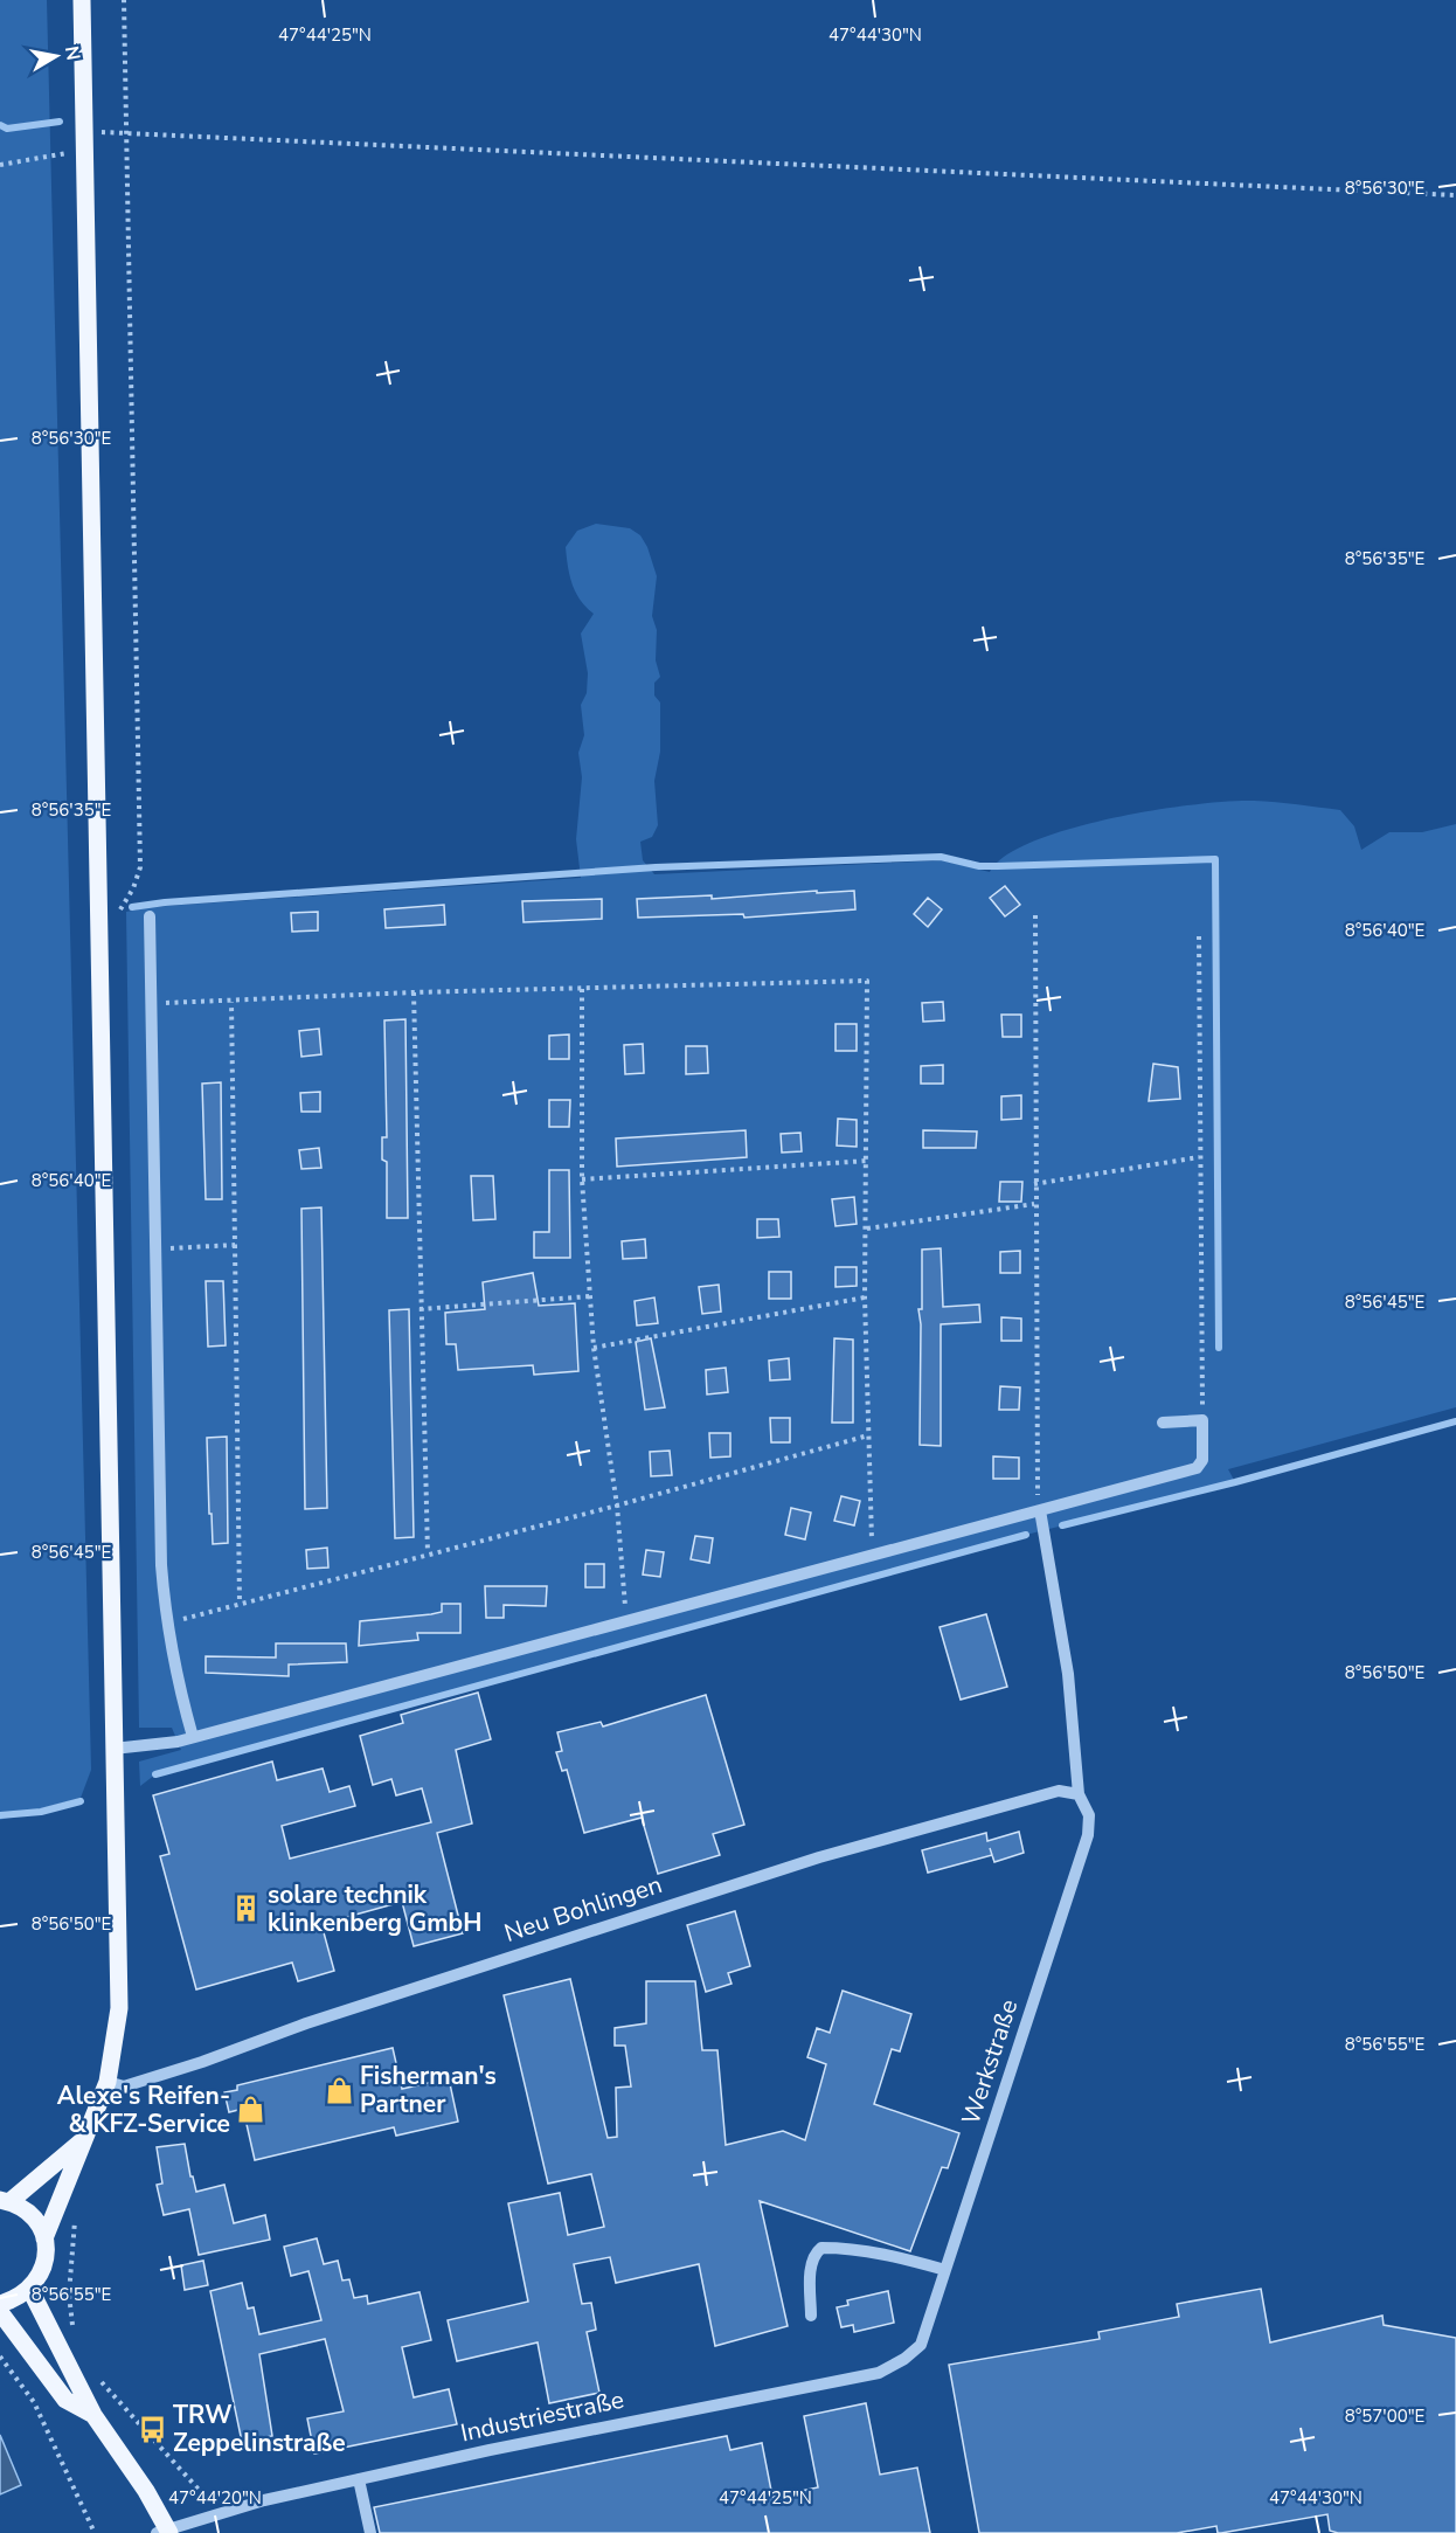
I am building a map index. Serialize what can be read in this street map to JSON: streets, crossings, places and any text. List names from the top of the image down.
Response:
{
  "streets": {
    "street": ["Neu Bohlingen", "Werkstraße", "Industriestraße"]
  },
  "crossings": [
    ["Neu Bohlingen", "Werkstraße"],
    ["Werkstraße", "Industriestraße"]
  ],
  "places": {
    "building": ["solare technik klinkenberg GmbH"],
    "shop": ["Fisherman's Partner", "Alexe's Reifen- & KFZ-Service"],
    "bus stop": ["TRW Zeppelinstraße"]
  },
  "north": "right",
  "coordinates": [
    "47°44'25\"N",
    "47°44'30\"N",
    "8°56'30\"E",
    "8°56'35\"E",
    "8°56'40\"E",
    "8°56'45\"E",
    "8°56'50\"E",
    "8°56'55\"E",
    "8°57'00\"E",
    "47°44'20\"N"
  ]
}
